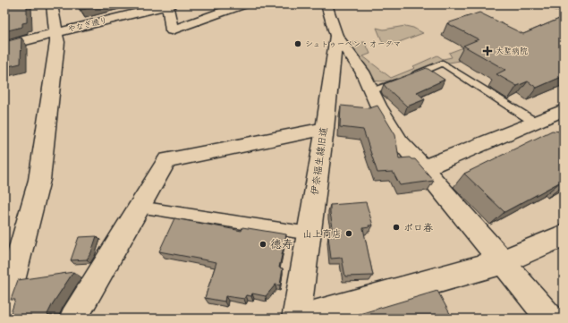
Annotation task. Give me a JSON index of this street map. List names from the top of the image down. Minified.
{"streets":{"street":["やなぎ通り","伊奈福生線旧道"]},"places":{"other":["シュトゥーベン・オータマ","ポロ春","山上商店","徳寿"],"health":["大聖病院"]}}
